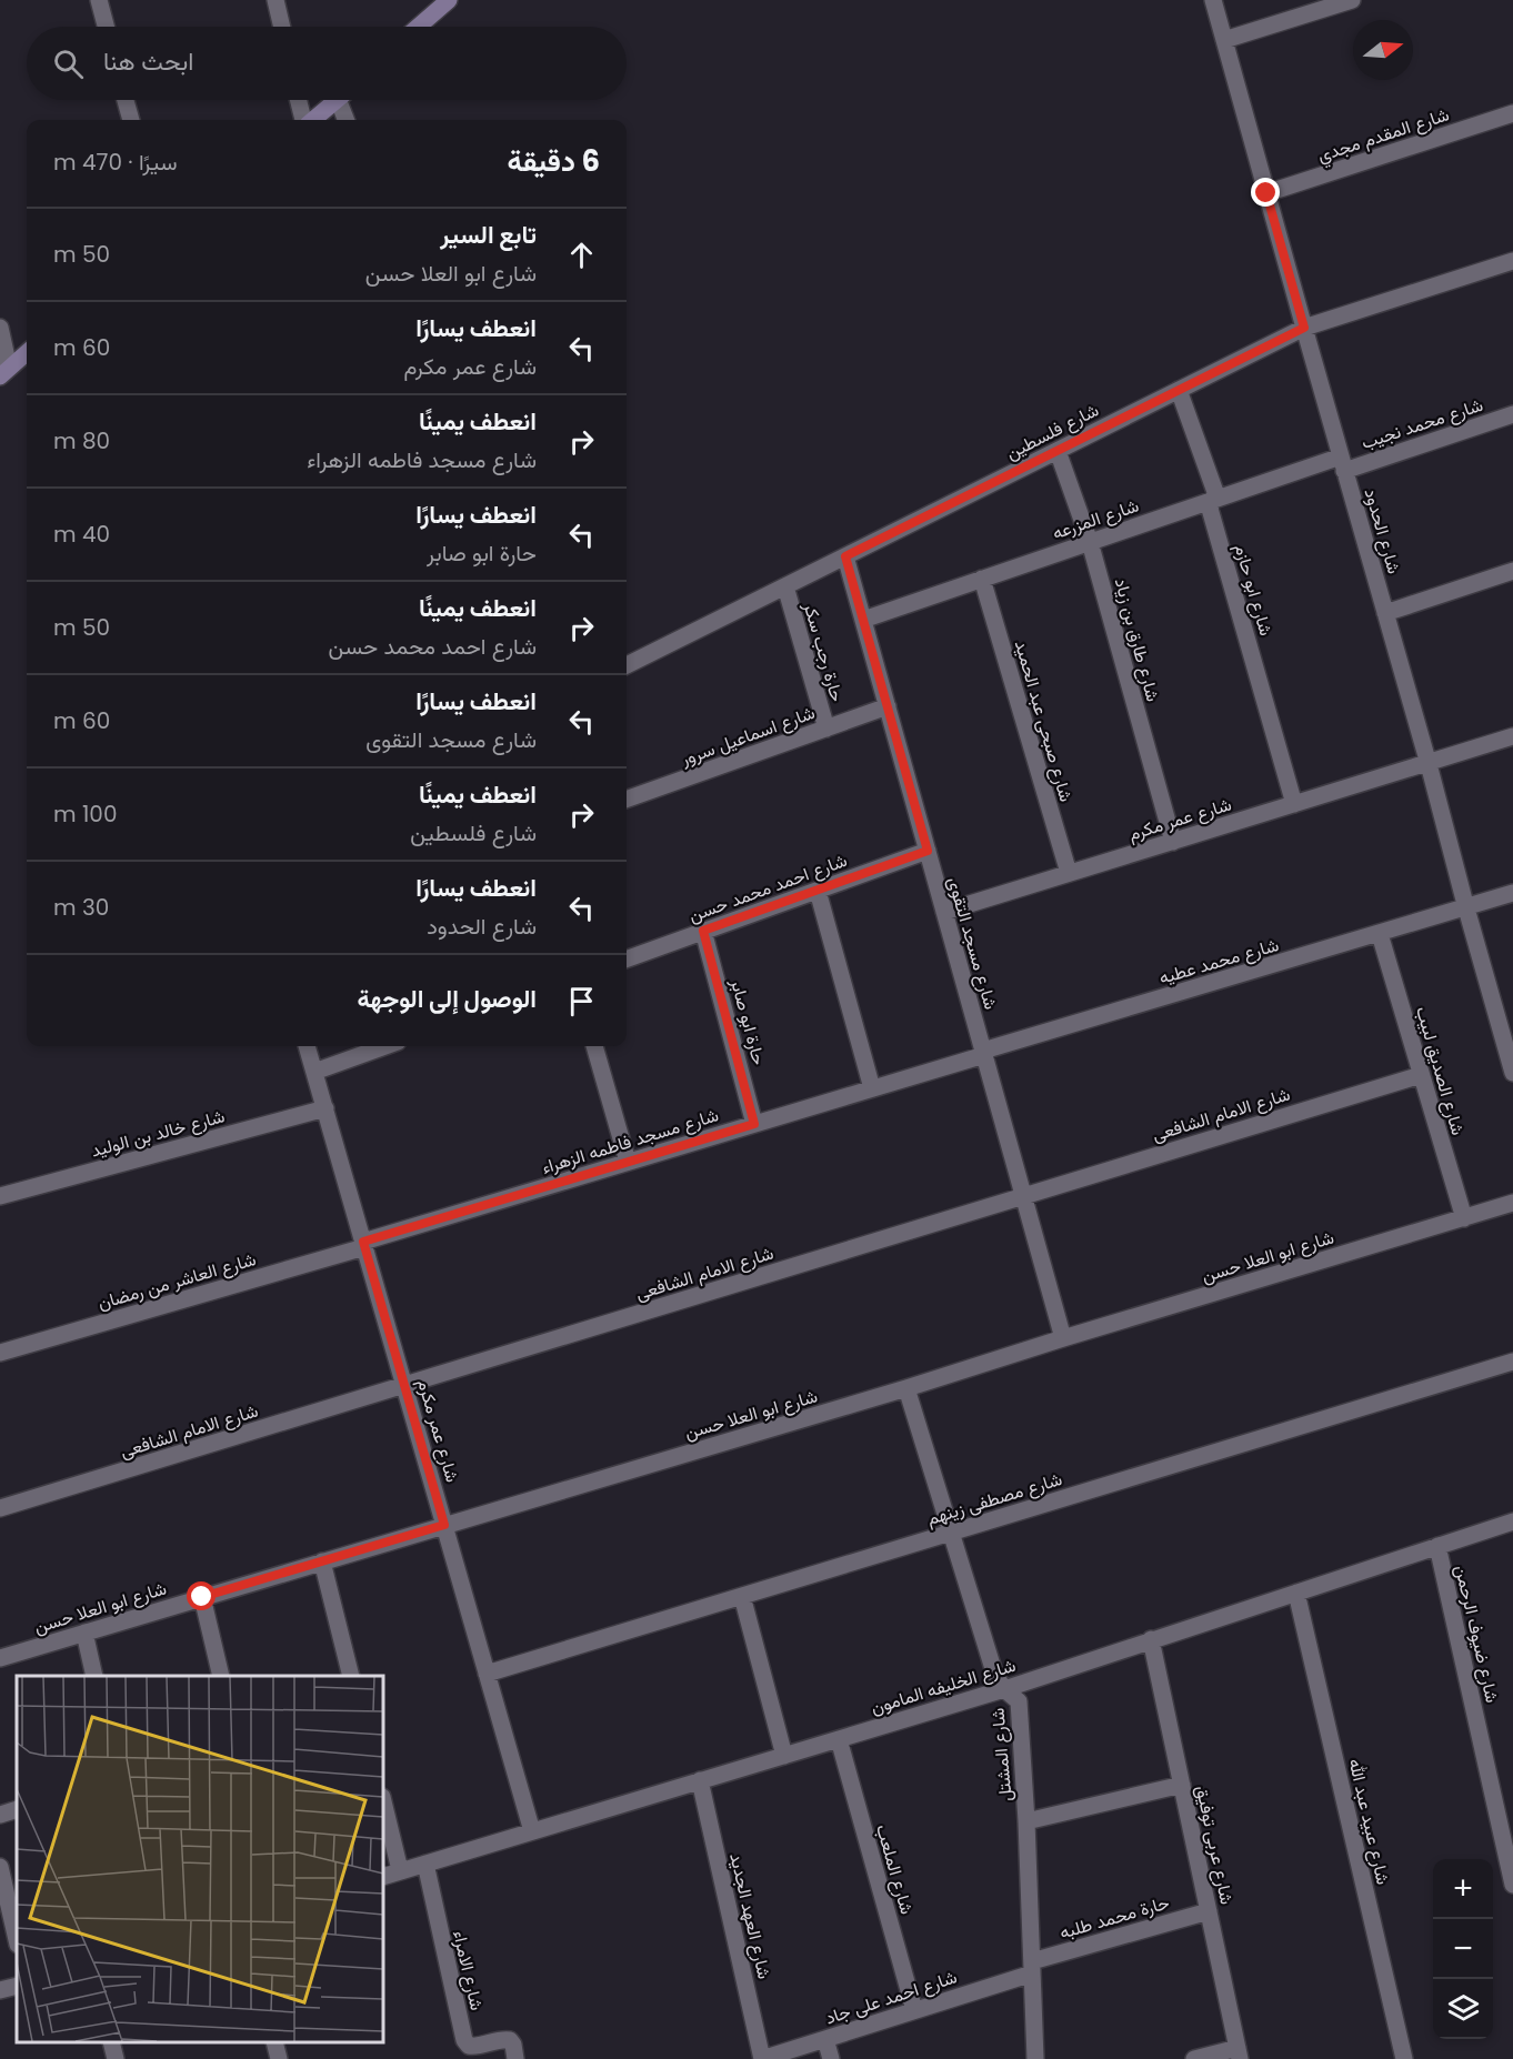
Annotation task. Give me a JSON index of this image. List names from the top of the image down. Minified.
{"streets":{"street":["شارع المقدم مجدي","شارع محمد نجيب","شارع فلسطين","شارع المزرعه","شارع الحدود","شارع ابو حازم","شارع طارق بن زياد","حارة رجب سكر","شارع صبحى عبد الحميد","شارع اسماعيل سرور","شارع عمر مكرم","شارع احمد محمد حسن","شارع مسجد التقوى","شارع محمد عطيه","حارة ابو صابر","شارع الصديق لبيب","شارع الامام الشافعى","شارع خالد بن الوليد","شارع مسجد فاطمه الزهراء","شارع ابو العلا حسن","شارع العاشر من رمضان","شارع مصطفى زينهم","شارع ضيوف الرحمن","شارع الخليفه المامون","شارع المشتل","شارع عبيد عبد الله","شارع عربى توفيق","شارع الملعب","شارع العهد الجديد","حارة محمد طلبه","شارع الامراء","شارع احمد على جاد"]},"crossings":[["شارع المقدم مجدي","شارع الحدود"],["شارع محمد نجيب","شارع المزرعه"],["شارع محمد نجيب","شارع الحدود"],["شارع فلسطين","شارع الحدود"],["شارع فلسطين","شارع ابو حازم"],["شارع فلسطين","شارع طارق بن زياد"],["شارع فلسطين","حارة رجب سكر"],["شارع فلسطين","شارع مسجد التقوى"],["شارع المزرعه","شارع الحدود"],["شارع المزرعه","شارع ابو حازم"],["شارع المزرعه","شارع طارق بن زياد"],["شارع المزرعه","شارع صبحى عبد الحميد"],["شارع المزرعه","شارع مسجد التقوى"],["شارع الحدود","شارع عمر مكرم"],["شارع الحدود","شارع محمد عطيه"],["شارع ابو حازم","شارع عمر مكرم"],["شارع طارق بن زياد","شارع عمر مكرم"],["حارة رجب سكر","شارع اسماعيل سرور"],["شارع صبحى عبد الحميد","شارع عمر مكرم"],["شارع اسماعيل سرور","شارع مسجد التقوى"],["شارع عمر مكرم","شارع مسجد التقوى"],["شارع عمر مكرم","شارع الامام الشافعى"],["شارع عمر مكرم","شارع خالد بن الوليد"],["شارع عمر مكرم","شارع مسجد فاطمه الزهراء"],["شارع عمر مكرم","شارع ابو العلا حسن"],["شارع عمر مكرم","شارع العاشر من رمضان"],["شارع عمر مكرم","شارع مصطفى زينهم"],["شارع عمر مكرم","شارع الخليفه المامون"],["شارع احمد محمد حسن","شارع مسجد التقوى"],["شارع احمد محمد حسن","حارة ابو صابر"],["شارع مسجد التقوى","شارع محمد عطيه"],["شارع مسجد التقوى","شارع الامام الشافعى"],["شارع مسجد التقوى","شارع مسجد فاطمه الزهراء"],["شارع مسجد التقوى","شارع ابو العلا حسن"],["شارع محمد عطيه","شارع الصديق لبيب"],["شارع محمد عطيه","شارع مسجد فاطمه الزهراء"],["حارة ابو صابر","شارع مسجد فاطمه الزهراء"],["شارع الصديق لبيب","شارع الامام الشافعى"],["شارع الصديق لبيب","شارع ابو العلا حسن"],["شارع مسجد فاطمه الزهراء","شارع العاشر من رمضان"],["شارع ابو العلا حسن","شارع المشتل"],["شارع مصطفى زينهم","شارع المشتل"],["شارع ضيوف الرحمن","شارع الخليفه المامون"],["شارع الخليفه المامون","شارع المشتل"],["شارع الخليفه المامون","شارع عبيد عبد الله"],["شارع الخليفه المامون","شارع عربى توفيق"],["شارع الخليفه المامون","شارع الملعب"],["شارع الخليفه المامون","شارع العهد الجديد"],["شارع الخليفه المامون","شارع الامراء"],["شارع المشتل","حارة محمد طلبه"],["شارع المشتل","شارع احمد على جاد"],["شارع عربى توفيق","حارة محمد طلبه"],["شارع الملعب","شارع احمد على جاد"],["شارع العهد الجديد","شارع احمد على جاد"],["حارة محمد طلبه","شارع احمد على جاد"]],"north":"right","page":{"search":"ابحث هنا","heading":["6 دقيقة","سيرًا · 470 m"],"list":[["تابع السير","شارع ابو العلا حسن","50 m"],["انعطف يسارًا","شارع عمر مكرم","60 m"],["انعطف يمينًا","شارع مسجد فاطمه الزهراء","80 m"],["انعطف يسارًا","حارة ابو صابر","40 m"],["انعطف يمينًا","شارع احمد محمد حسن","50 m"],["انعطف يسارًا","شارع مسجد التقوى","60 m"],["انعطف يمينًا","شارع فلسطين","100 m"],["انعطف يسارًا","شارع الحدود","30 m"],"الوصول إلى الوجهة"],"map_buttons":["+","−"]}}
